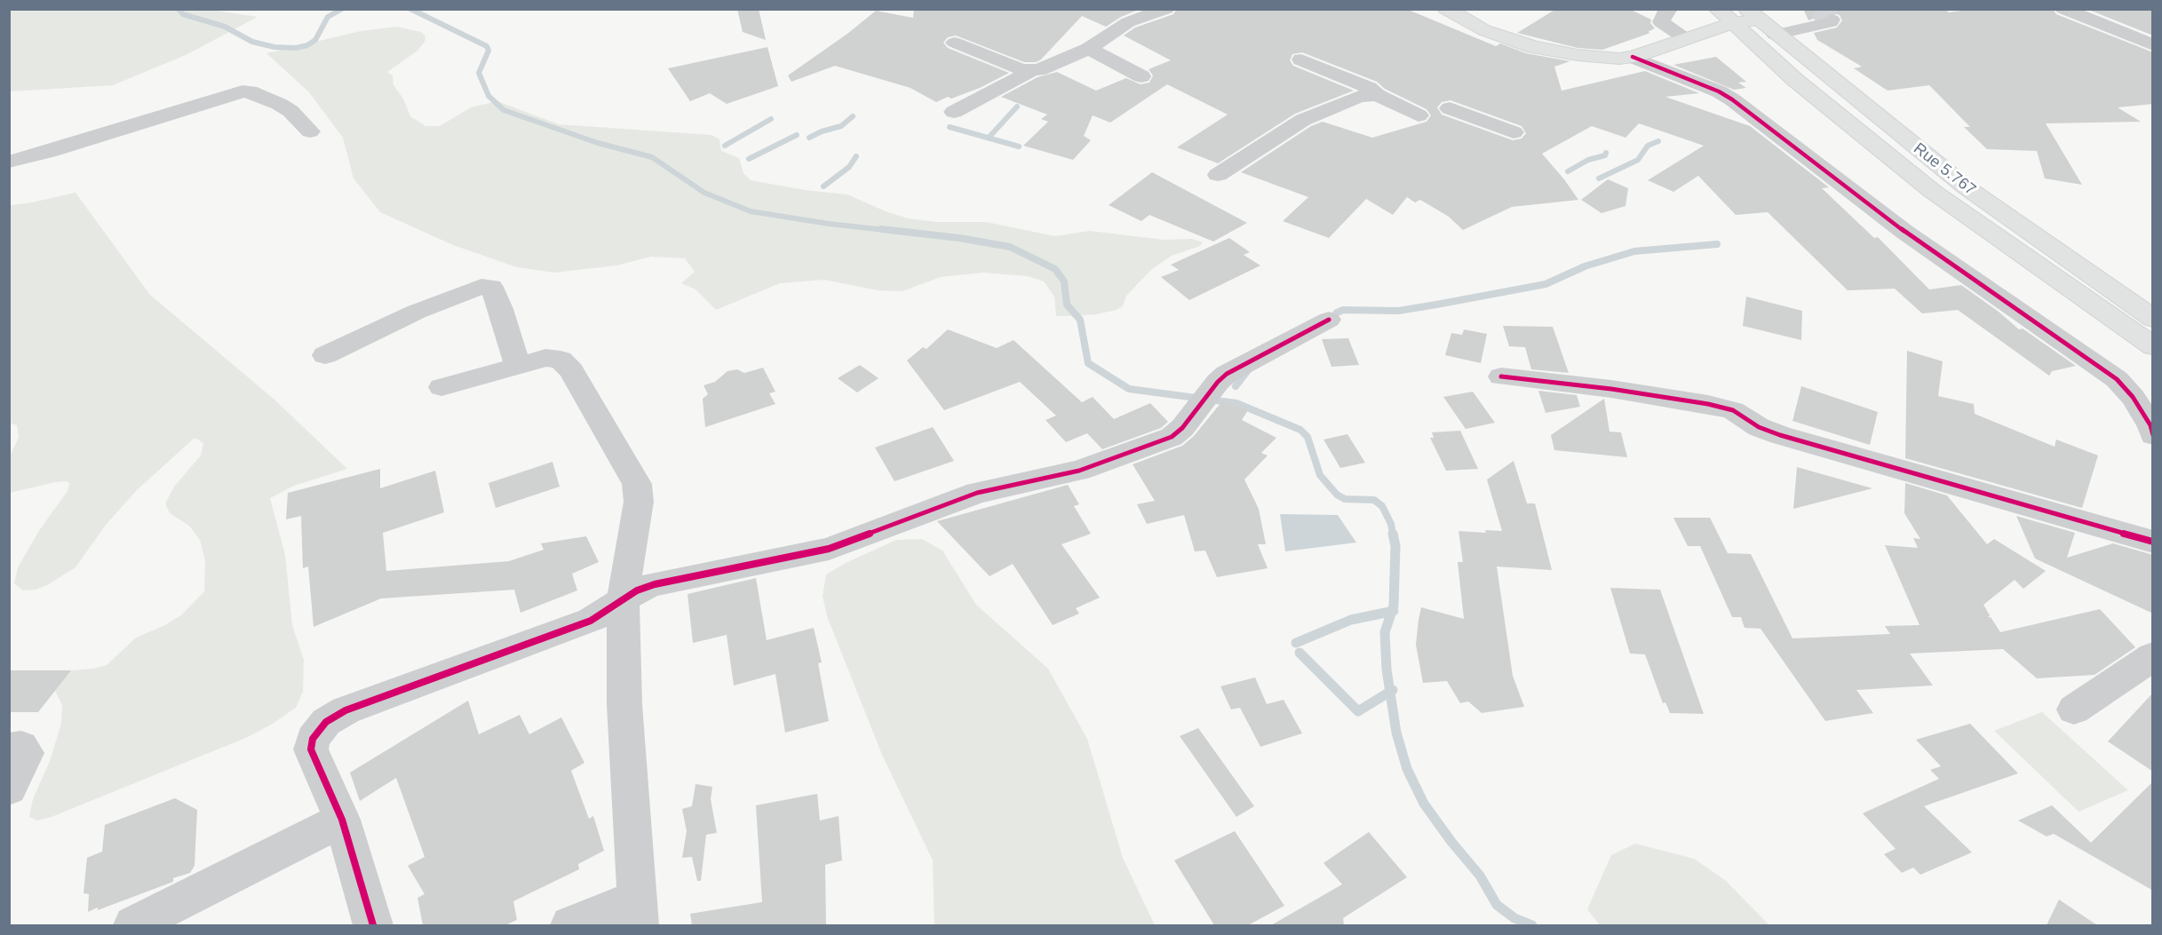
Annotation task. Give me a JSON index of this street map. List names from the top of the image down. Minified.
{"streets":{"main road":["Rue 5.767"]}}
